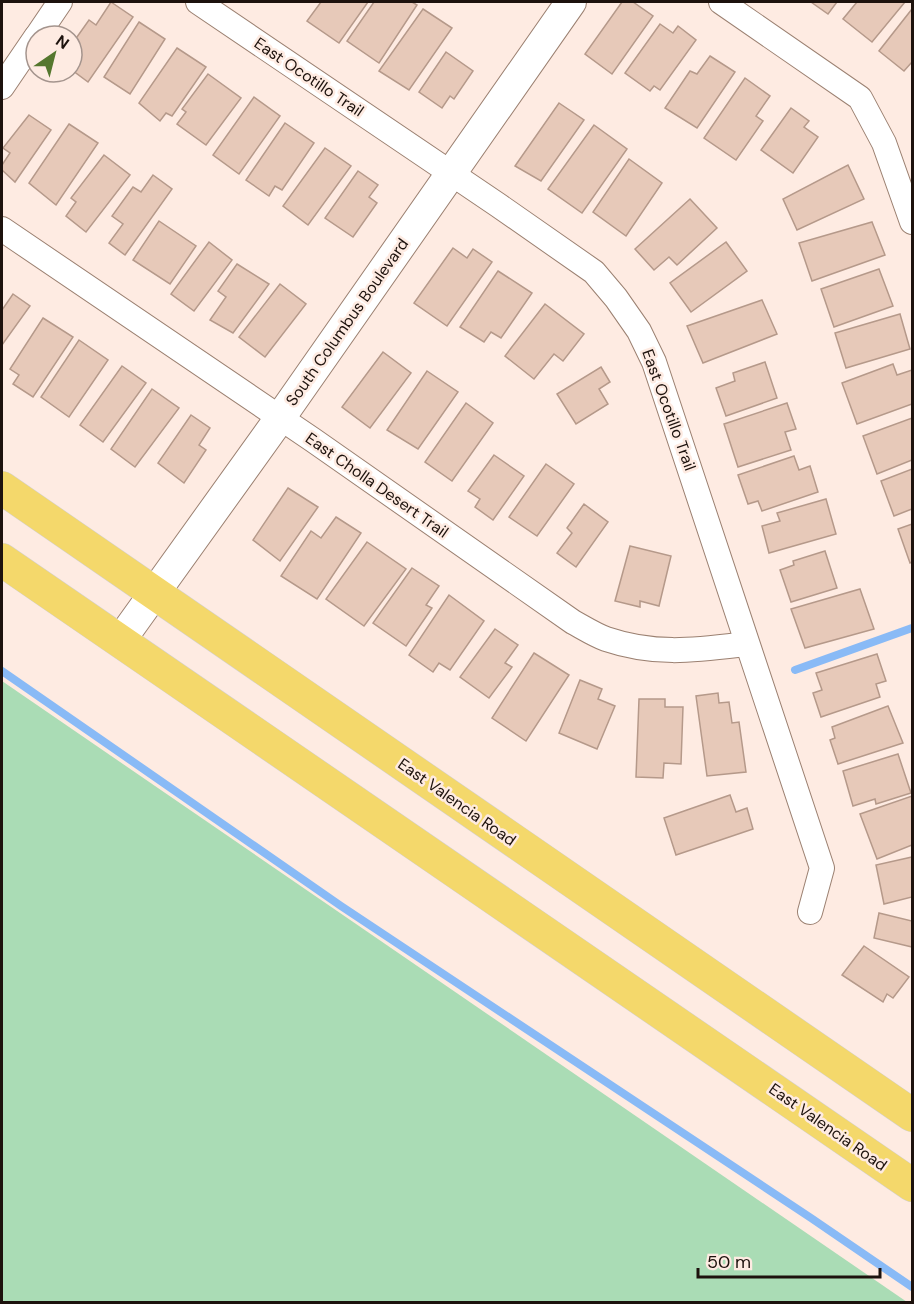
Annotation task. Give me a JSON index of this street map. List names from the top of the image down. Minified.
{"streets":{"main road":["East Valencia Road"],"street":["East Ocotillo Trail","South Columbus Boulevard","East Cholla Desert Trail"]},"crossings":[["East Ocotillo Trail","South Columbus Boulevard"],["East Ocotillo Trail","East Cholla Desert Trail"],["South Columbus Boulevard","East Cholla Desert Trail"],["South Columbus Boulevard","East Valencia Road"]],"scale_bar":"50 m","north":"top right"}
